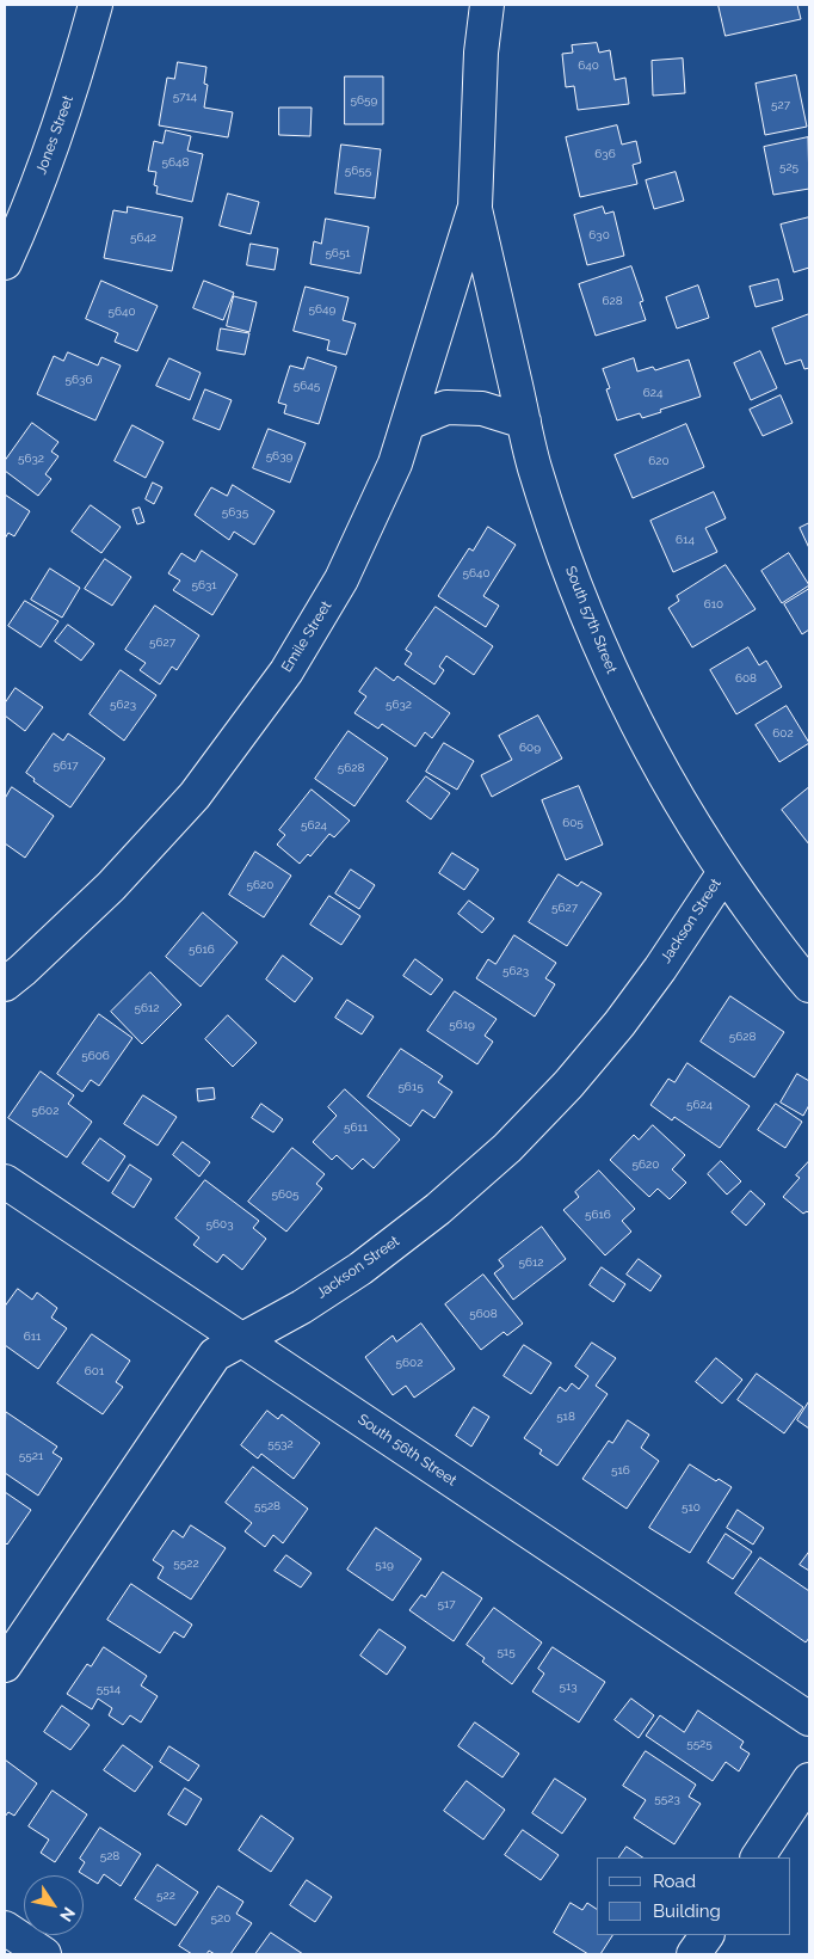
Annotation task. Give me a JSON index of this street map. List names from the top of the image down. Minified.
{"streets":{"street":["Jones Street","South 57th Street","Emile Street","Jackson Street","South 56th Street"]},"crossings":[["South 57th Street","Emile Street"],["South 57th Street","Jackson Street"],["Jackson Street","South 56th Street"]],"house_numbers":["640","5714","5659","527","636","5648","525","5655","630","5642","5651","628","5649","5640","5636","5645","624","5639","5632","620","5635","614","5640","5631","610","5627","608","5623","5632","602","609","5617","5628","605","5624","5620","5627","5616","5623","5612","5619","5628","5606","5615","5624","5602","5611","5620","5605","5616","5603","5612","5608","611","5602","601","518","5532","5521","516","5528","510","5522","519","517","515","513","5514","5525","5523","528","522","520"],"legend":["Road","Building"],"north":"bottom right"}
